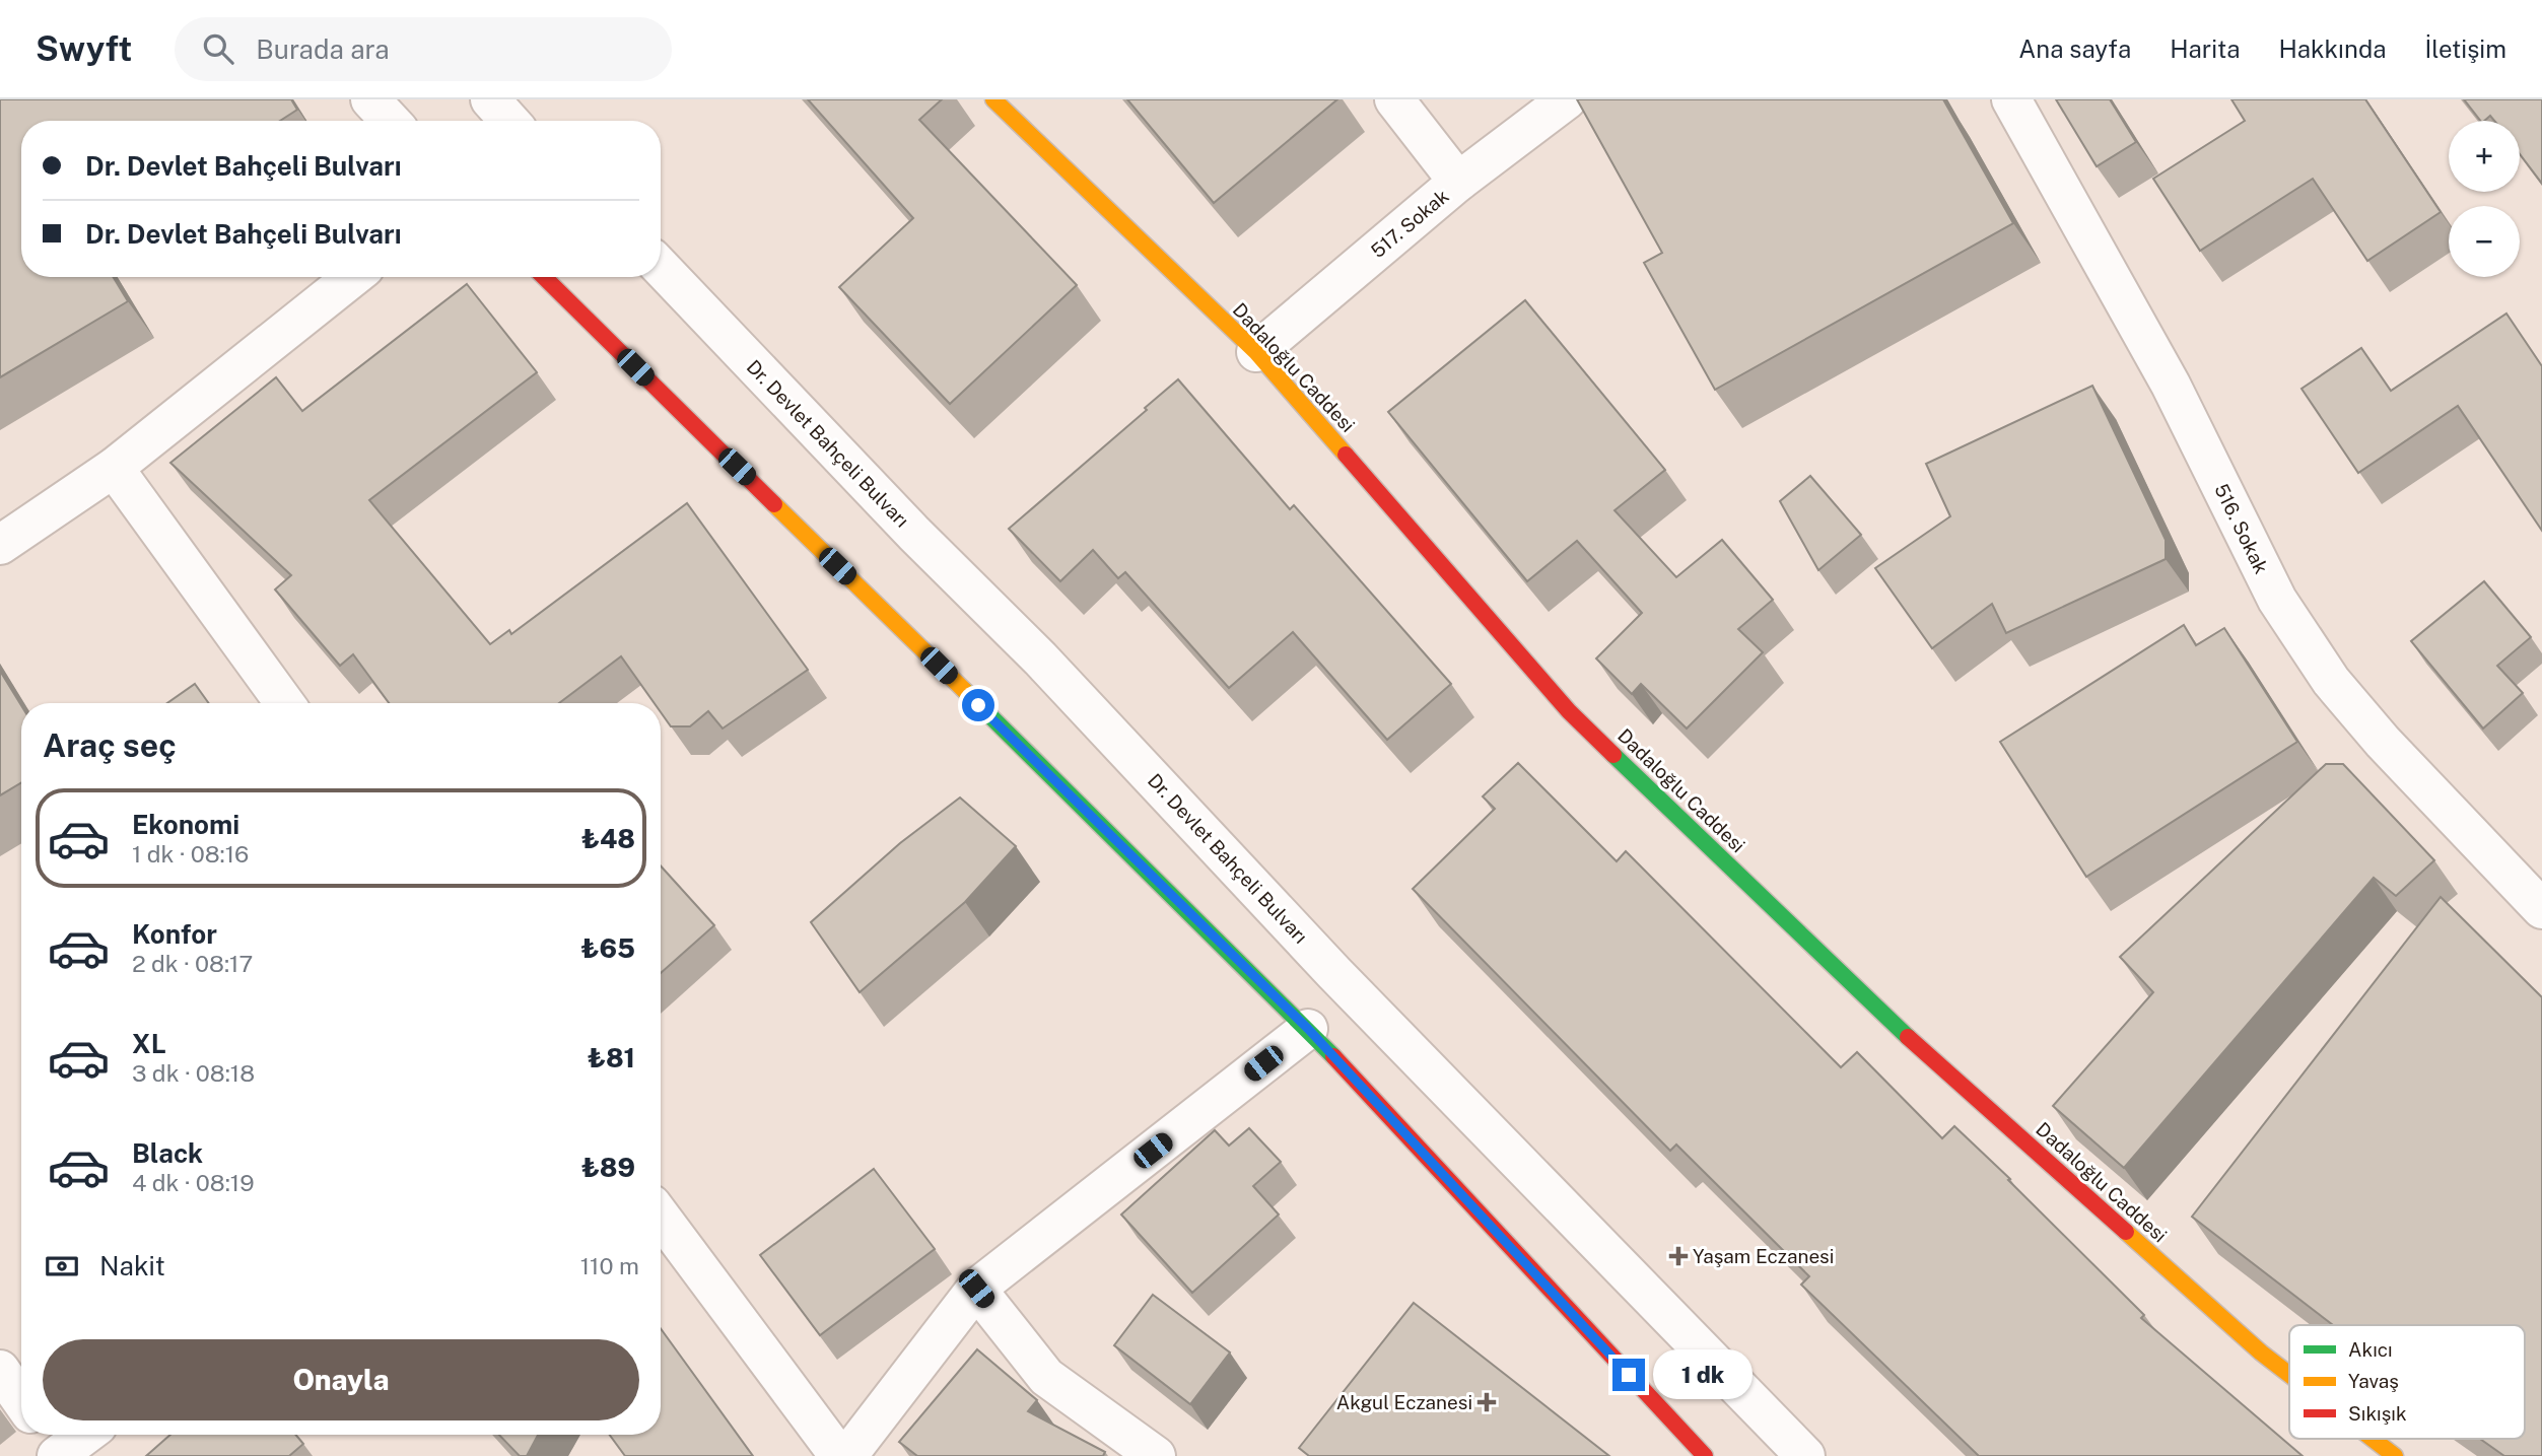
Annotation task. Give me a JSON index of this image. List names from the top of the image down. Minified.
{"streets":{"street":["517. Sokak","Dadaloğlu Caddesi","Dr. Devlet Bahçeli Bulvarı","516. Sokak"]},"crossings":[["517. Sokak","Dadaloğlu Caddesi"]],"places":{"health":["Yaşam Eczanesi","Akgul Eczanesi"]},"legend":["Akıcı","Yavaş","Sıkışık"],"page":{"header":"Swyft","search":"Burada ara","nav":["Ana sayfa","Harita","Hakkında","İletişim"],"map_buttons":["+","−"],"banner":["Dr. Devlet Bahçeli Bulvarı","Dr. Devlet Bahçeli Bulvarı"],"heading":"Araç seç","list":[{"name":"Ekonomi","note":"1 dk · 08:16","value":"₺48"},{"name":"Konfor","note":"2 dk · 08:17","value":"₺65"},{"name":"XL","note":"3 dk · 08:18","value":"₺81"},{"name":"Black","note":"4 dk · 08:19","value":"₺89"}],"pay":["Nakit","110 m"],"buttons":"Onayla","bubble":"1 dk"}}
